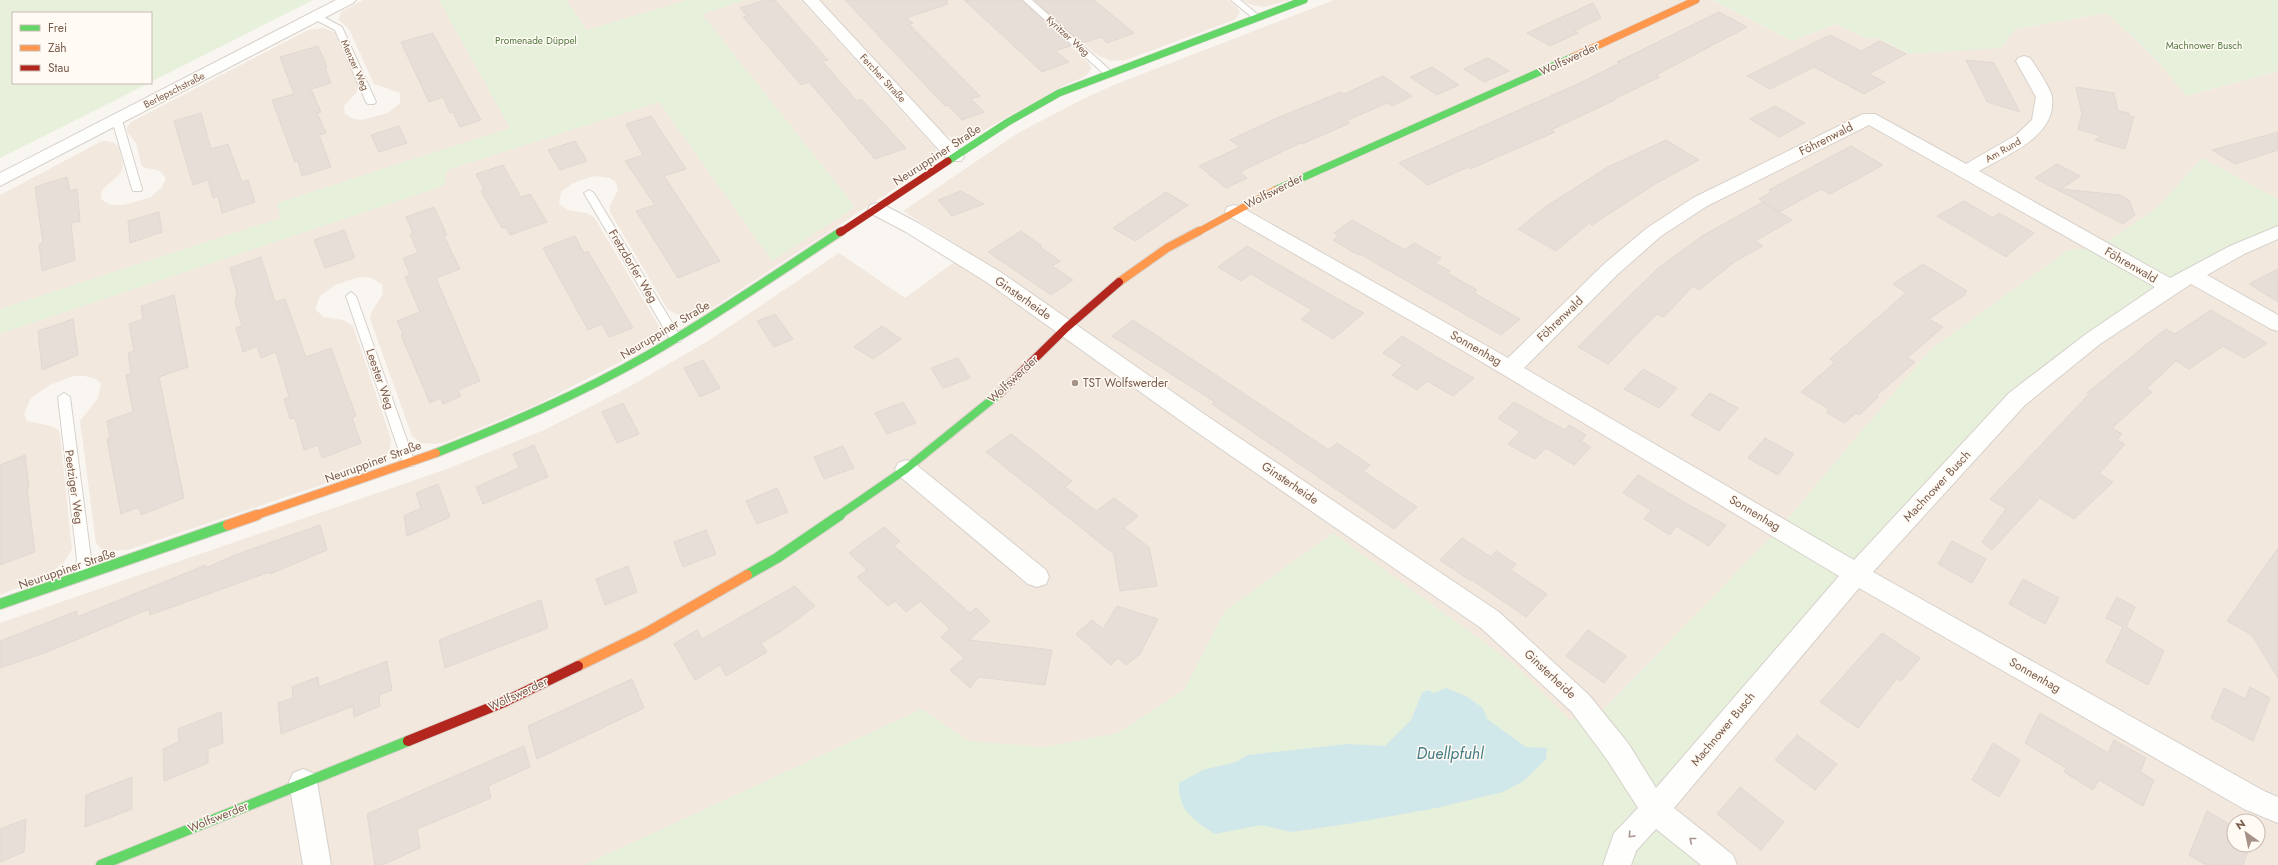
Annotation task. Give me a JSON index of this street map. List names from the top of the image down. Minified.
{"streets":{"street":["Wolfswerder","Fercher Straße","Berlepschstraße","Föhrenwald","Am Rund","Neuruppiner Straße","Ginsterheide","Sonnenhag","Machnower Busch"],"lane":["Kyritzer Weg","Menzer Weg","Fretzdorfer Weg","Leester Weg","Peetziger Weg"]},"crossings":[["Kyritzer Weg","Neuruppiner Straße"],["Wolfswerder","Ginsterheide"],["Wolfswerder","Sonnenhag"],["Menzer Weg","Berlepschstraße"],["Fercher Straße","Neuruppiner Straße"],["Föhrenwald","Am Rund"],["Föhrenwald","Sonnenhag"],["Föhrenwald","Machnower Busch"],["Neuruppiner Straße","Fretzdorfer Weg"],["Neuruppiner Straße","Ginsterheide"],["Neuruppiner Straße","Leester Weg"],["Neuruppiner Straße","Peetziger Weg"],["Ginsterheide","Machnower Busch"],["Sonnenhag","Machnower Busch"]],"water":["Duellpfuhl"],"parks":["Promenade Düppel","Machnower Busch"],"places":["TST Wolfswerder"],"legend":["Frei","Zäh","Stau"],"north":"top left"}
